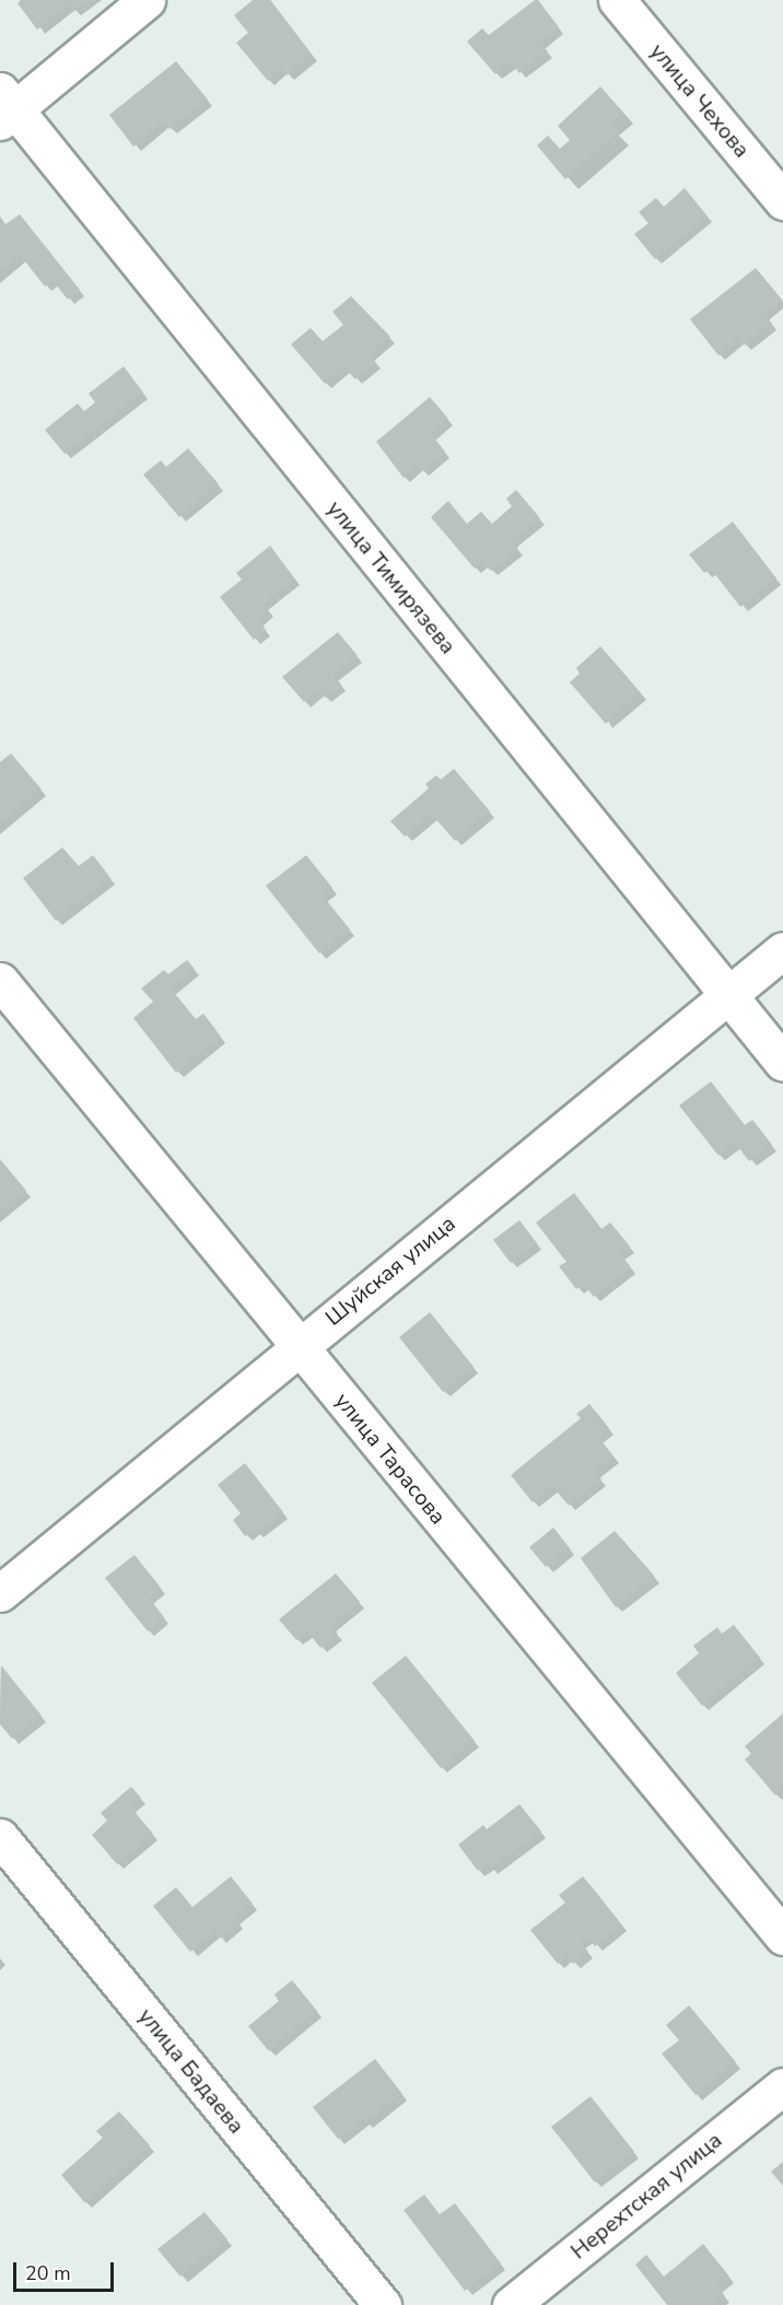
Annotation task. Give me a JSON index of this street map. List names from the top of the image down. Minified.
{"streets":{"street":["улица Чехова","улица Тимирязева","Шуйская улица","улица Тарасова","улица Бадаева","Нерехтская улица"]},"crossings":[["улица Тимирязева","Шуйская улица"],["Шуйская улица","улица Тарасова"]],"scale_bar":"20 m"}
